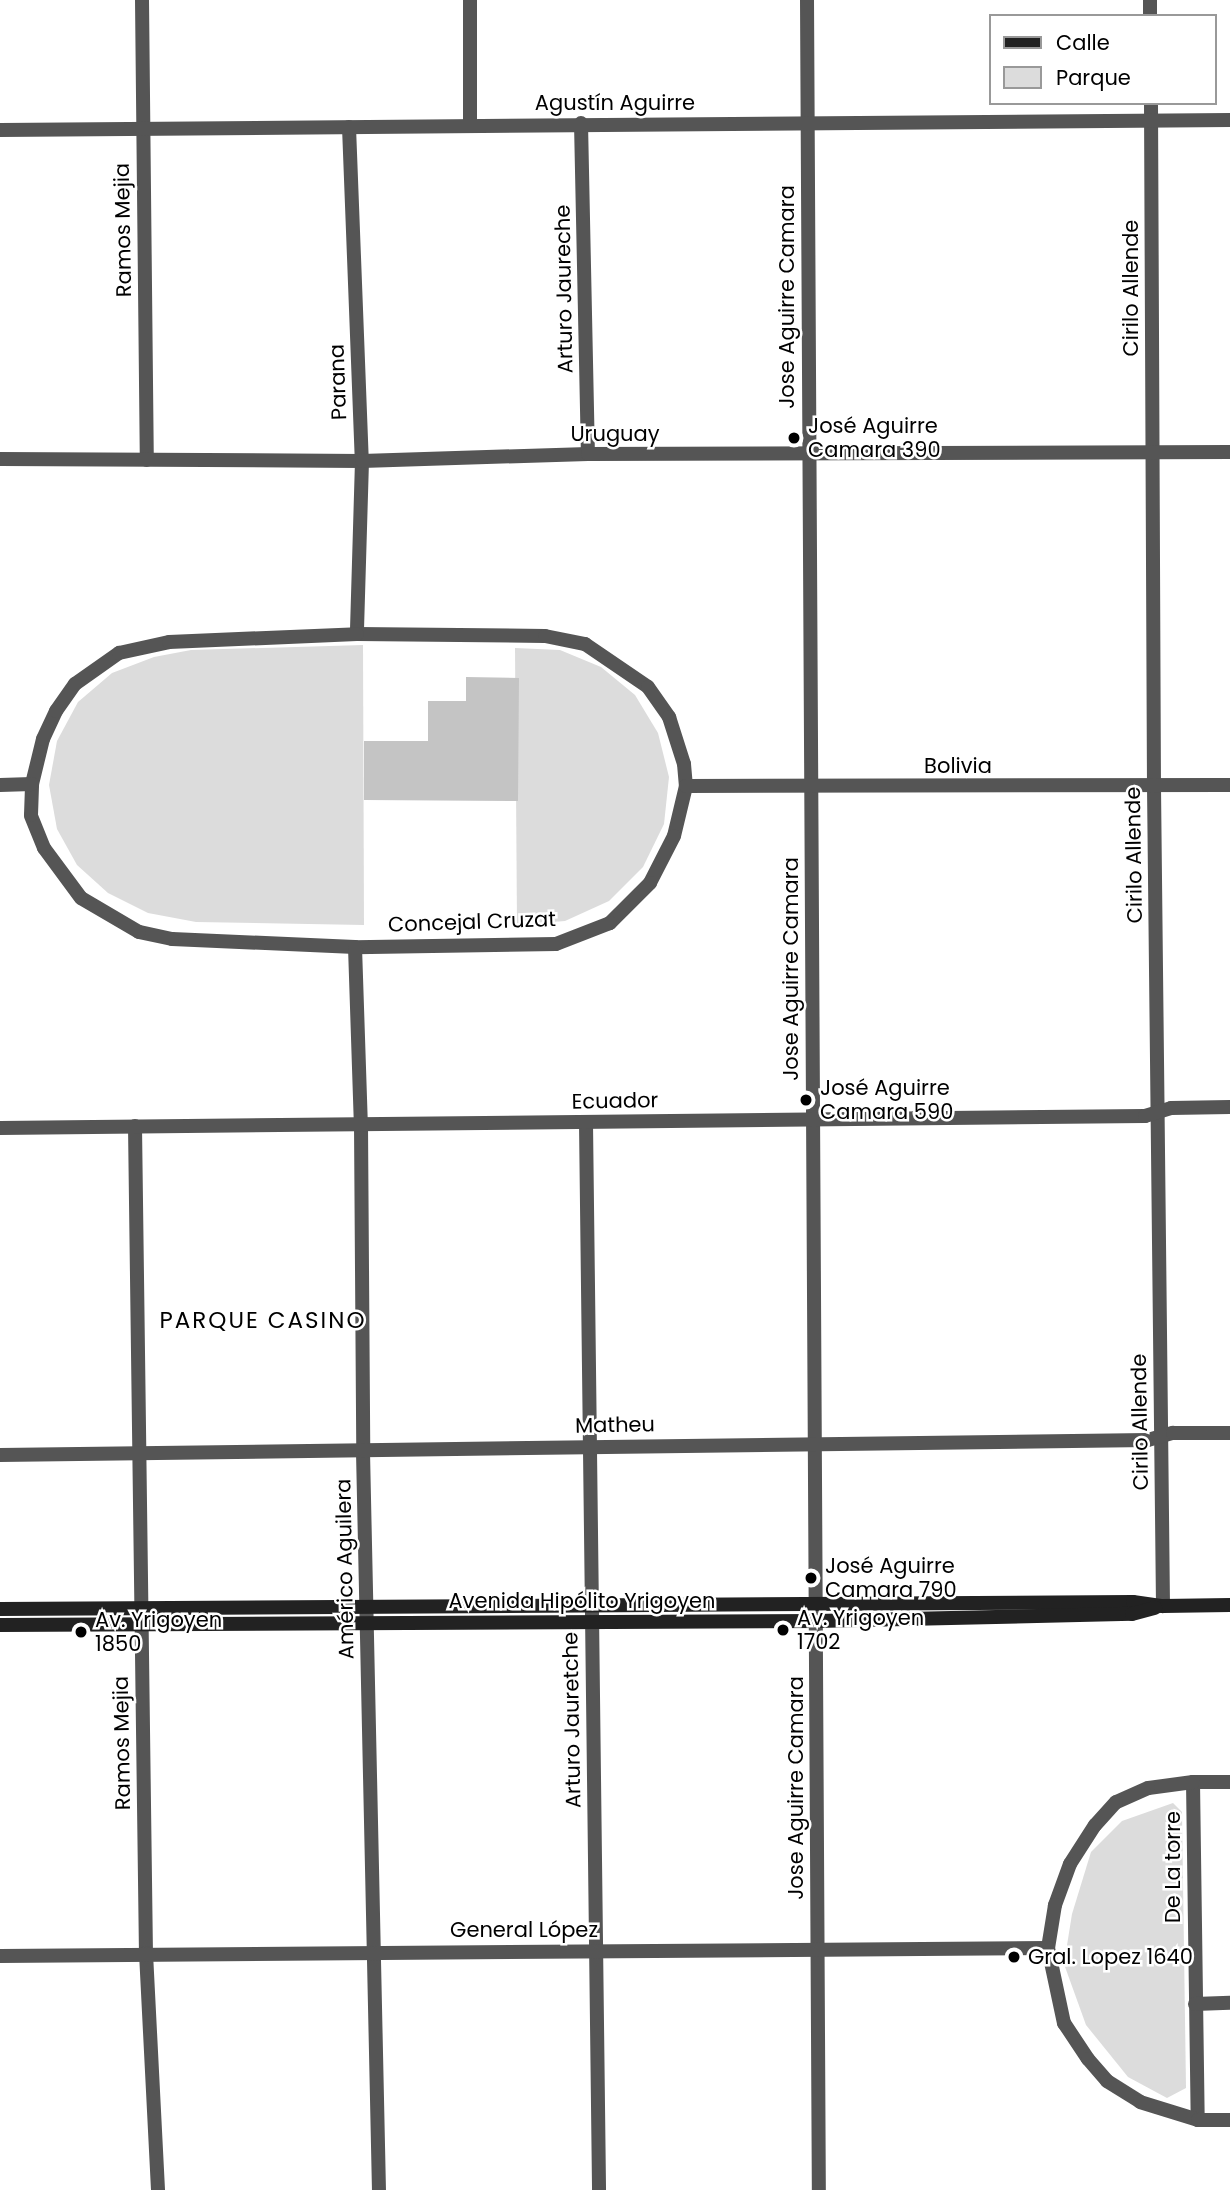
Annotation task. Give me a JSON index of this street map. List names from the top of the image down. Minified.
{"streets":{"main road":["Avenida Hipólito Yrigoyen"],"street":["Agustín Aguirre","Ramos Mejia","Cirilo Allende","Arturo Jaureche","Jose Aguirre Camara","Parana","Uruguay","Bolivia","Concejal Cruzat","Ecuador","Matheu","Américo Aguilera","Arturo Jauretche","De La torre","General López"]},"crossings":[["Agustín Aguirre","Ramos Mejia"],["Agustín Aguirre","Cirilo Allende"],["Agustín Aguirre","Arturo Jaureche"],["Agustín Aguirre","Jose Aguirre Camara"],["Agustín Aguirre","Parana"],["Ramos Mejia","Uruguay"],["Ramos Mejia","Ecuador"],["Ramos Mejia","Matheu"],["Ramos Mejia","Avenida Hipólito Yrigoyen"],["Ramos Mejia","General López"],["Cirilo Allende","Uruguay"],["Cirilo Allende","Bolivia"],["Cirilo Allende","Ecuador"],["Cirilo Allende","Matheu"],["Cirilo Allende","Avenida Hipólito Yrigoyen"],["Arturo Jaureche","Uruguay"],["Jose Aguirre Camara","Uruguay"],["Jose Aguirre Camara","Bolivia"],["Jose Aguirre Camara","Ecuador"],["Jose Aguirre Camara","Matheu"],["Jose Aguirre Camara","Avenida Hipólito Yrigoyen"],["Jose Aguirre Camara","General López"],["Parana","Uruguay"],["Parana","Concejal Cruzat"],["Bolivia","Concejal Cruzat"],["Concejal Cruzat","Américo Aguilera"],["Ecuador","Américo Aguilera"],["Ecuador","Arturo Jauretche"],["Matheu","Américo Aguilera"],["Matheu","Arturo Jauretche"],["Américo Aguilera","Avenida Hipólito Yrigoyen"],["Américo Aguilera","General López"],["Avenida Hipólito Yrigoyen","Arturo Jauretche"],["Arturo Jauretche","General López"]],"districts":["PARQUE CASINO"],"places":["José Aguirre Camara 390","José Aguirre Camara 590","José Aguirre Camara 790","Av. Yrigoyen 1702","Av. Yrigoyen 1850","Gral. Lopez 1640"],"legend":["Calle","Parque"]}
